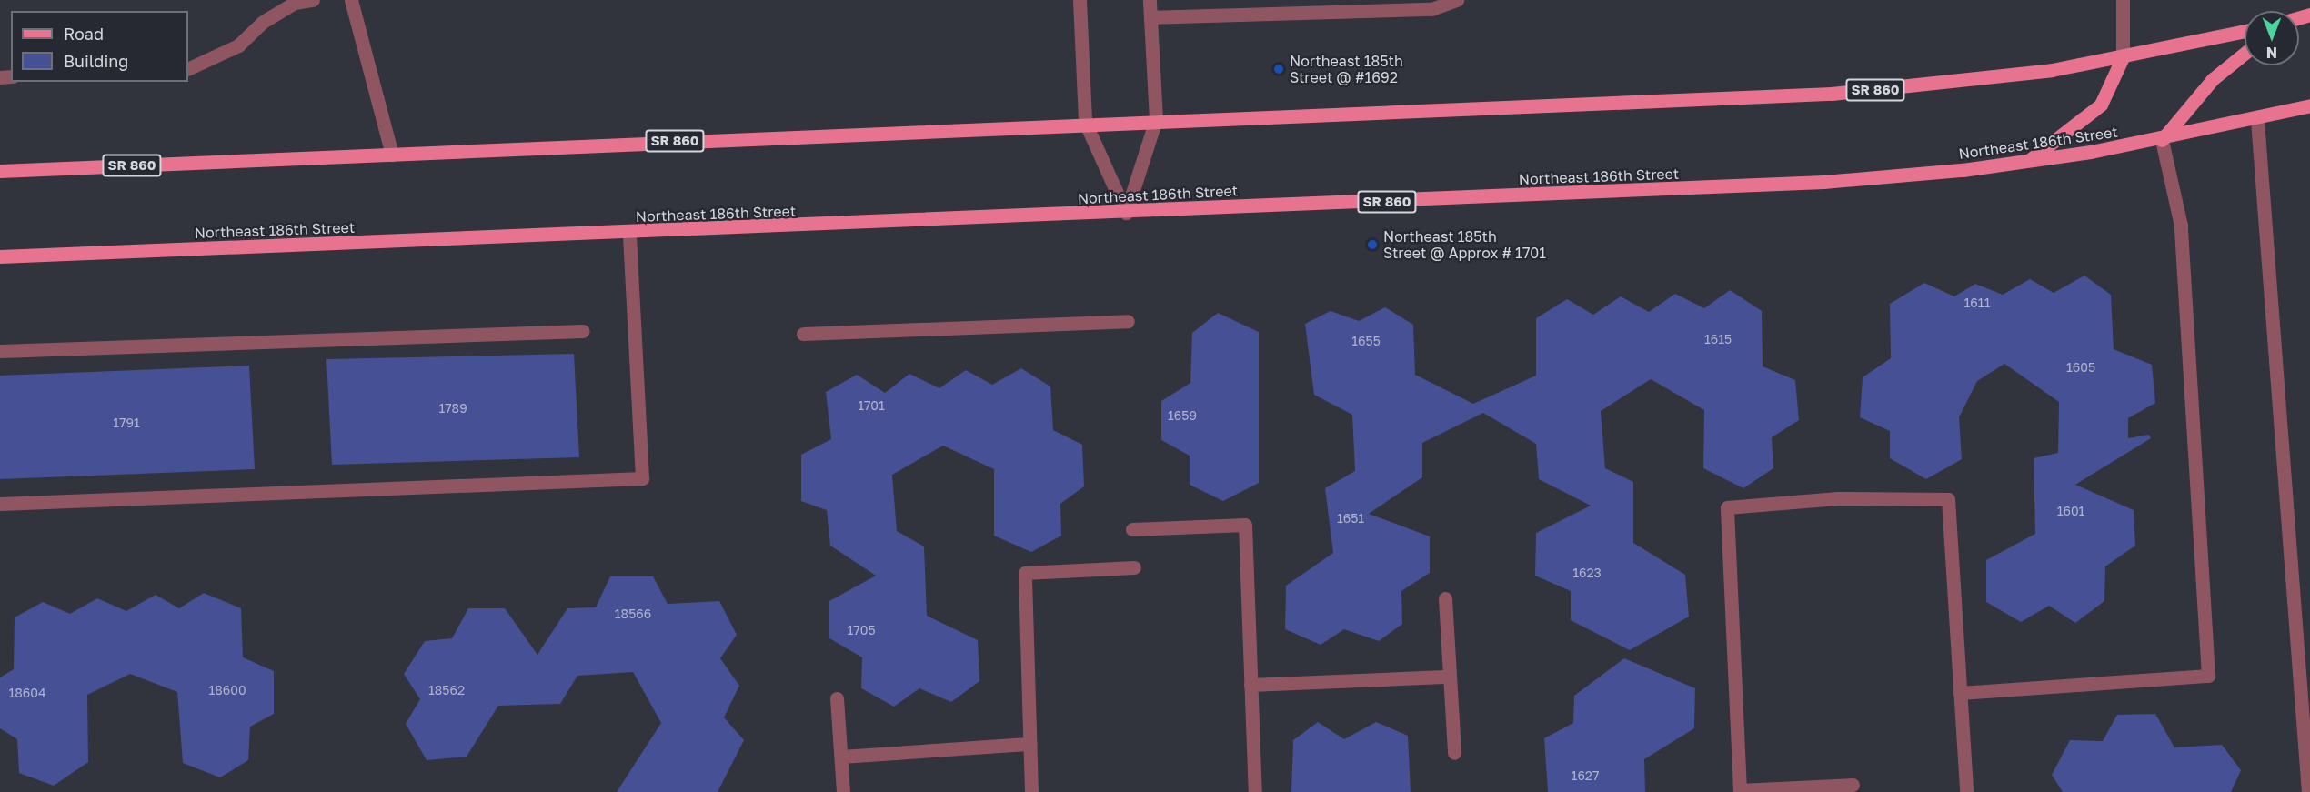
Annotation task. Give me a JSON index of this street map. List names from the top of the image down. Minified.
{"streets":{"main road":["SR 860","Northeast 186th Street"]},"places":["Northeast 185th Street @ #1692","Northeast 185th Street @ Approx # 1701"],"house_numbers":["1611","1615","1655","1605","1701","1789","1659","1791","1601","1651","1623","18566","1705","18600","18562","18604","1627"],"legend":["Road","Building"],"north":"bottom"}
